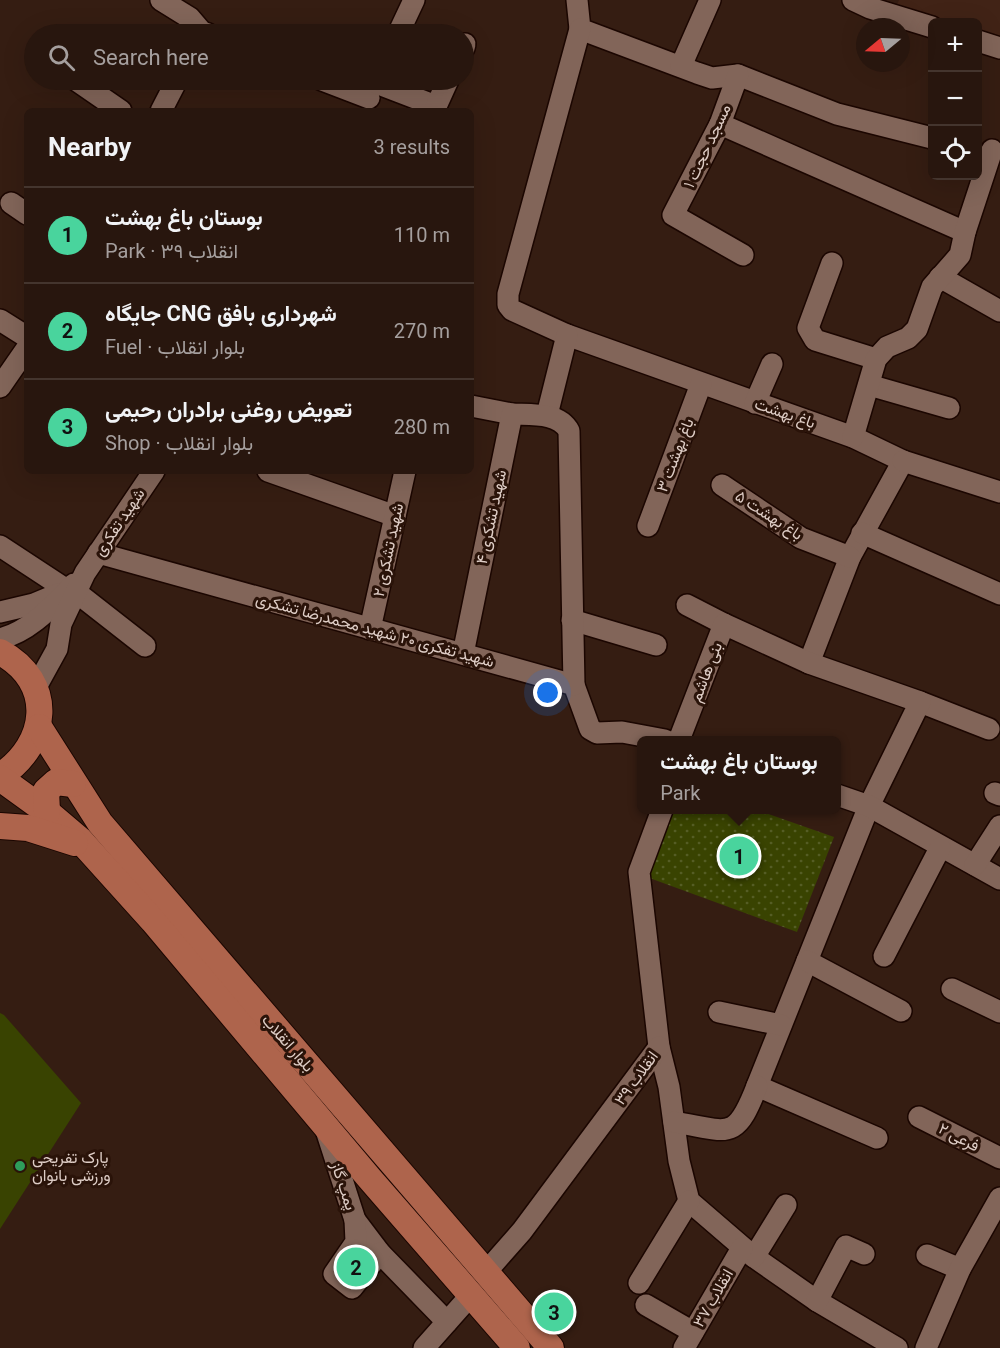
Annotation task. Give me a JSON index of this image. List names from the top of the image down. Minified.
{"streets":{"main road":["بلوار انقلاب"],"street":["مسجد حجت ۱","باغ بهشت","باغ بهشت ۳","باغ بهشت ۵","شهید تشکری ۴","شهید تفکری","شهید تشکری ۲","شهید تفکری ۲۰ شهید محمدرضا تشکری","بنی هاشم","انقلاب ۳۹","فرعی ۲","پمپ گاز","انقلاب ۳۷"]},"crossings":[["باغ بهشت","باغ بهشت ۳"],["شهید تشکری ۴","شهید تفکری ۲۰ شهید محمدرضا تشکری"],["شهید تفکری","شهید تفکری ۲۰ شهید محمدرضا تشکری"],["شهید تشکری ۲","شهید تفکری ۲۰ شهید محمدرضا تشکری"],["بلوار انقلاب","انقلاب ۳۹"],["بلوار انقلاب","پمپ گاز"]],"places":["پارک تفریحی ورزشی بانوان"],"north":"left","page":{"map_buttons":["+","−"],"search":"Search here","heading":["Nearby","3 results"],"list":[{"mark":"1","name":"بوستان باغ بهشت","note":"Park · انقلاب ۳۹","value":"110 m"},{"mark":"2","name":"جایگاه CNG شهرداری بافق","note":"Fuel · بلوار انقلاب","value":"270 m"},{"mark":"3","name":"تعویض روغنی برادران رحیمی","note":"Shop · بلوار انقلاب","value":"280 m"}],"popup":["بوستان باغ بهشت","Park"],"pins":["1","2","3"]}}
